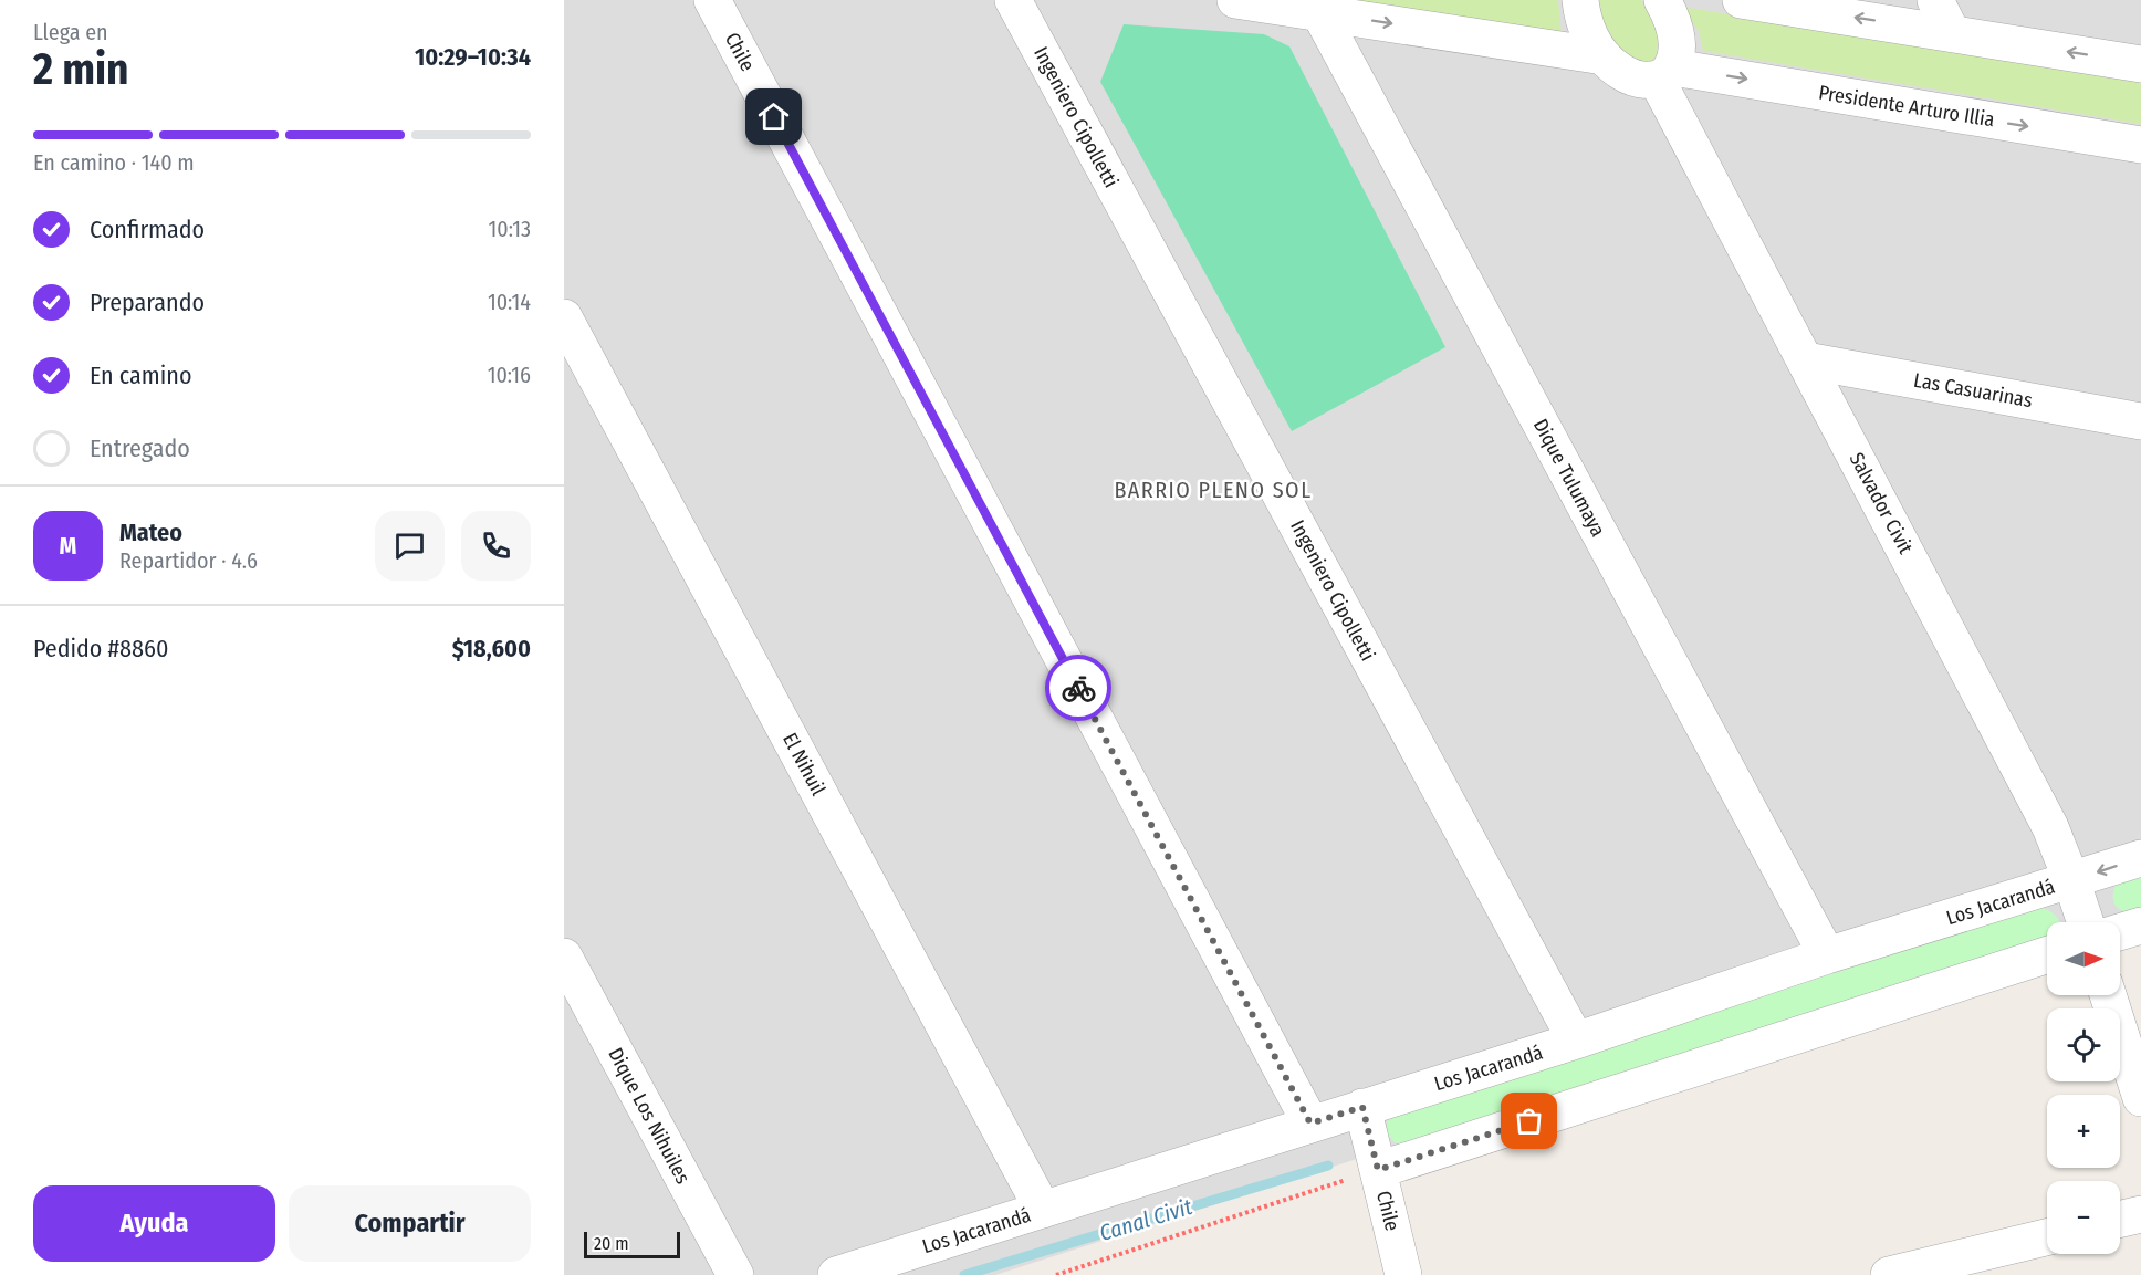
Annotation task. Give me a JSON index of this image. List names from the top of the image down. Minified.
{"streets":{"street":["Chile","Presidente Arturo Illia","Ingeniero Cipolletti","Las Casuarinas","Dique Tulumaya","Salvador Civit","El Nihuil","Los Jacarandá","Dique Los Nihuiles"]},"crossings":[["Chile","Los Jacarandá"],["Presidente Arturo Illia","Salvador Civit"],["Ingeniero Cipolletti","Los Jacarandá"],["Las Casuarinas","Salvador Civit"],["Dique Tulumaya","Los Jacarandá"],["Salvador Civit","Los Jacarandá"],["El Nihuil","Los Jacarandá"]],"districts":["BARRIO PLENO SOL"],"water":["Canal Civit"],"scale_bar":"20 m","north":"right","page":{"heading":["2 min","Llega en","10:29–10:34"],"panel":["Mateo","Repartidor · 4.6","Pedido #8860","$18,600"],"bar":"En camino · 140 m","list":[["Confirmado","10:13"],["Preparando","10:14"],["En camino","10:16"],"Entregado"],"round":"M","map_buttons":["+","−"],"buttons":["Ayuda","Compartir"],"scale":"20 m"}}
